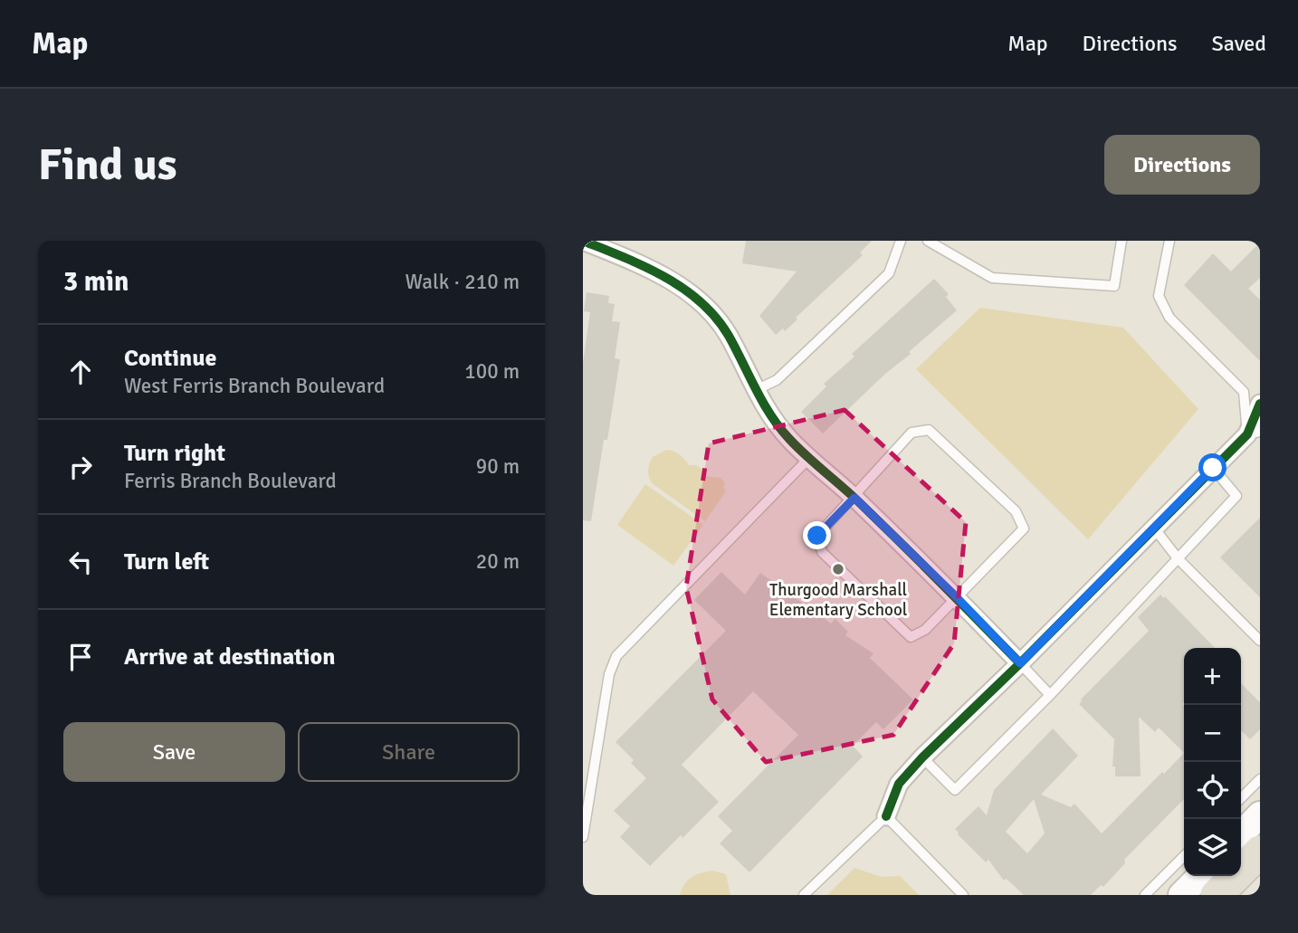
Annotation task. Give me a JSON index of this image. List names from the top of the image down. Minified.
{"places":["Thurgood Marshall Elementary School"],"page":{"header":"Map","nav":["Map","Directions","Saved"],"buttons":["Directions",["Save","Share"]],"title":"Find us","heading":["3 min","Walk · 210 m"],"list":[["Continue","West Ferris Branch Boulevard","100 m"],["Turn right","Ferris Branch Boulevard","90 m"],["Turn left","20 m"],"Arrive at destination"],"map_buttons":["+","−"]}}
